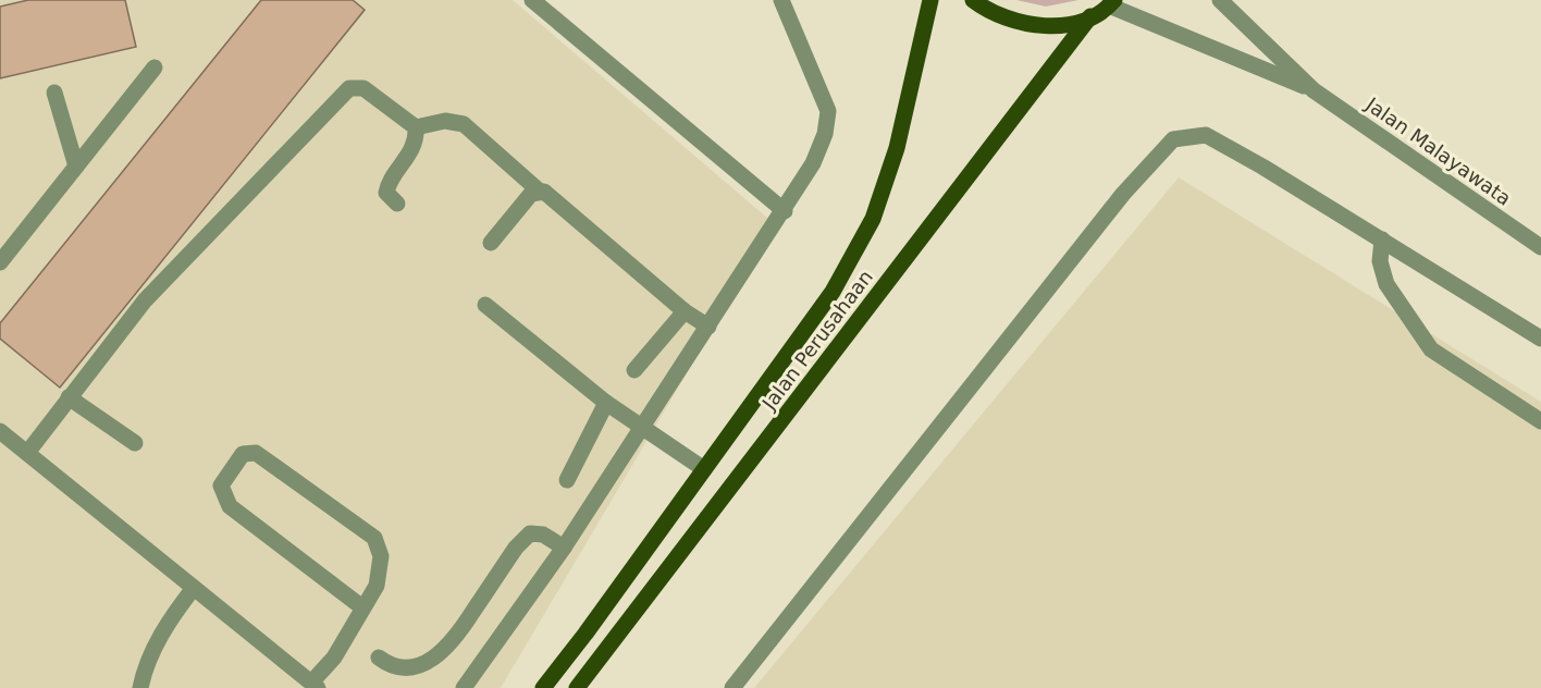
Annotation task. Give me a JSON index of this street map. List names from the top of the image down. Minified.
{"streets":{"main road":["Jalan Perusahaan"],"street":["Jalan Malayawata"]}}
